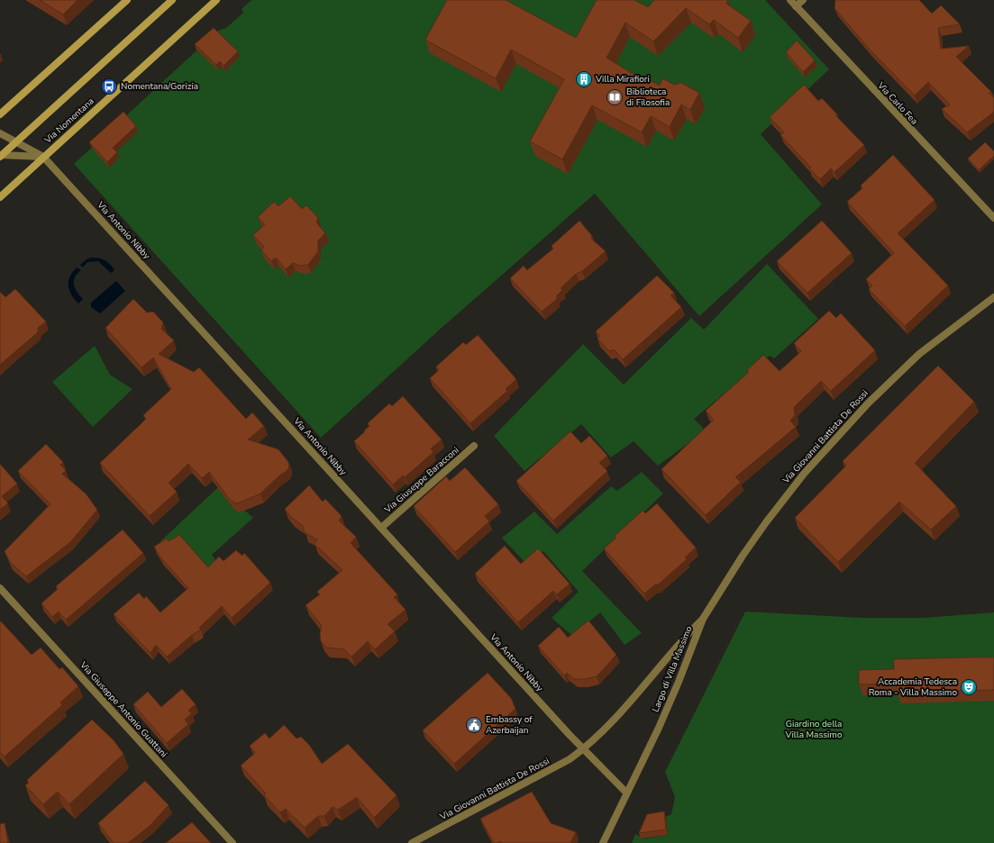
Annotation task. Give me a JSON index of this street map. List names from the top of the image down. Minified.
{"streets":{"street":["Via Carlo Fea","Via Nomentana","Via Antonio Nibby","Via Giovanni Battista De Rossi","Via Giuseppe Baracconi","Largo di Villa Massimo","Via Giuseppe Antonio Guattani"]},"crossings":[["Via Nomentana","Via Antonio Nibby"],["Via Antonio Nibby","Via Giovanni Battista De Rossi"],["Via Antonio Nibby","Via Giuseppe Baracconi"],["Via Antonio Nibby","Largo di Villa Massimo"],["Via Giovanni Battista De Rossi","Largo di Villa Massimo"]],"parks":["Giardino della Villa Massimo"],"places":{"building":["Villa Mirafiori"],"bus stop":["Nomentana/Gorizia"],"library":["Biblioteca di Filosofia"],"theatre":["Accademia Tedesca Roma - Villa Massimo"],"public building":["Embassy of Azerbaijan"]}}
